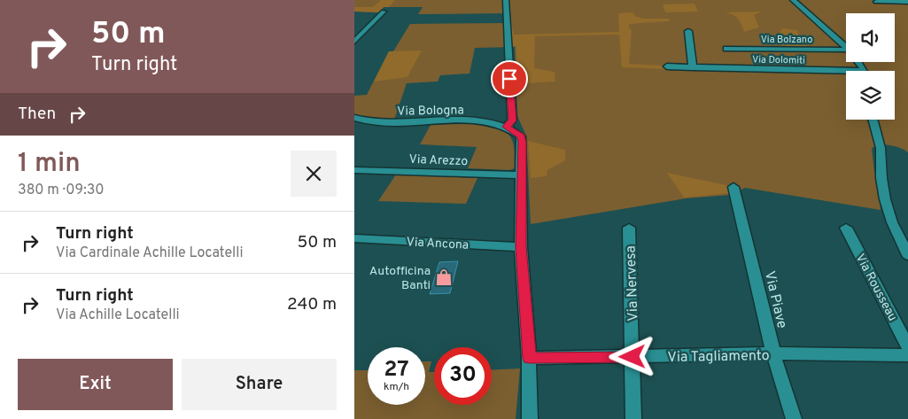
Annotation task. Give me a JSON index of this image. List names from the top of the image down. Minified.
{"streets":{"street":["Via Bolzano","Via Dolomiti","Via Bologna","Via Arezzo","Via Ancona","Via Nervesa","Via Rousseau","Via Piave","Via Tagliamento"]},"crossings":[["Via Nervesa","Via Tagliamento"],["Via Piave","Via Tagliamento"]],"places":{"shop":["Autofficina Banti"]},"page":{"turn":["50 m","Turn right"],"then":"Then","heading":["1 min","380 m · 09:30"],"list":[{"name":"Turn right","note":"Via Cardinale Achille Locatelli","value":"50 m"},{"name":"Turn right","note":"Via Achille Locatelli","value":"240 m"}],"speed":"27 km/h","limit":"30","buttons":["Exit","Share"]}}
